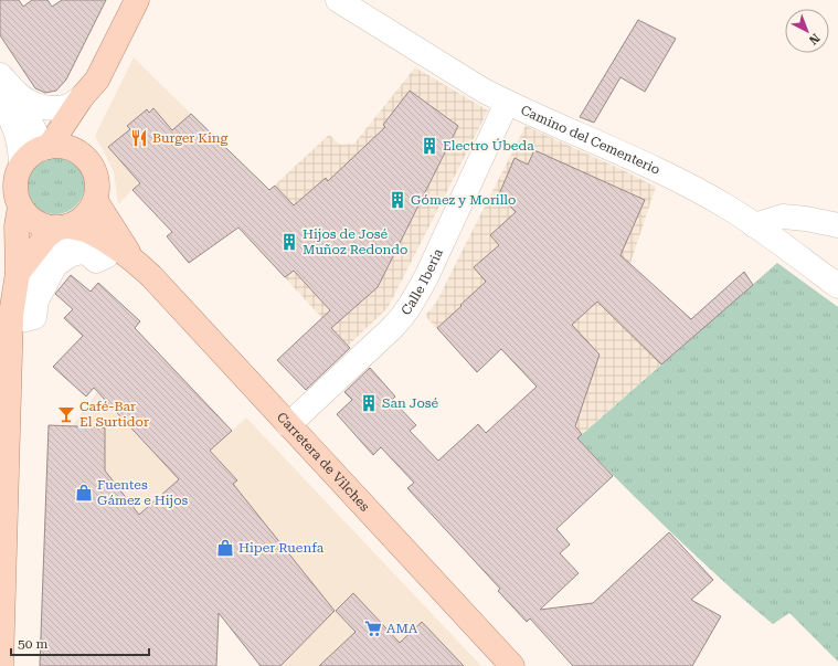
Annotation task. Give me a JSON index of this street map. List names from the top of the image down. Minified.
{"streets":{"main road":["Carretera de Vilches"],"street":["Camino del Cementerio","Calle Iberia"]},"crossings":[["Camino del Cementerio","Calle Iberia"],["Calle Iberia","Carretera de Vilches"]],"places":{"restaurant":["Burger King"],"building":["Electro Úbeda","Gómez y Morillo","Hijos de José Muñoz Redondo","San José"],"bar":["Café-Bar El Surtidor"],"shop":["Fuentes Gámez e Hijos","Hiper Ruenfa"],"supermarket":["AMA"]},"scale_bar":"50 m","north":"bottom right"}
